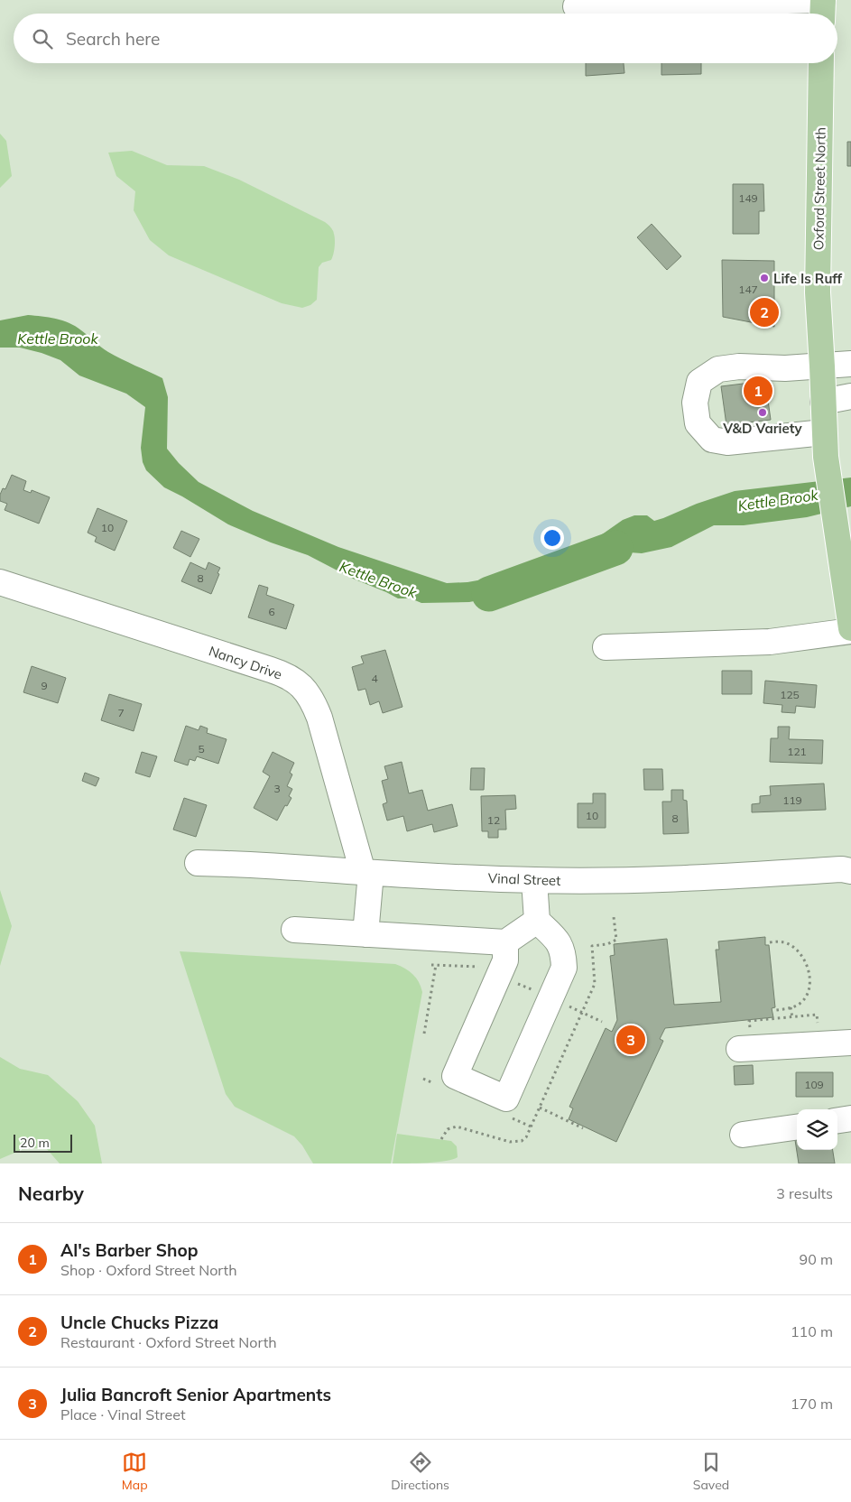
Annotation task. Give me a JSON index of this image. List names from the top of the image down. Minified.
{"streets":{"main road":["Oxford Street North"],"street":["Nancy Drive","Vinal Street"]},"crossings":[["Nancy Drive","Vinal Street"]],"water":["Kettle Brook"],"places":["Life Is Ruff","V&D Variety"],"house_numbers":["149","147","10","8","6","4","9","125","7","5","121","3","119","10","8","12","109"],"scale_bar":"20 m","page":{"search":"Search here","pins":["2","1","3"],"scale":"20 m","heading":["Nearby","3 results"],"list":[{"mark":"1","name":"Al's Barber Shop","note":"Shop · Oxford Street North","value":"90 m"},{"mark":"2","name":"Uncle Chucks Pizza","note":"Restaurant · Oxford Street North","value":"110 m"},{"mark":"3","name":"Julia Bancroft Senior Apartments","note":"Place · Vinal Street","value":"170 m"}],"nav":["Map","Directions","Saved"]}}
